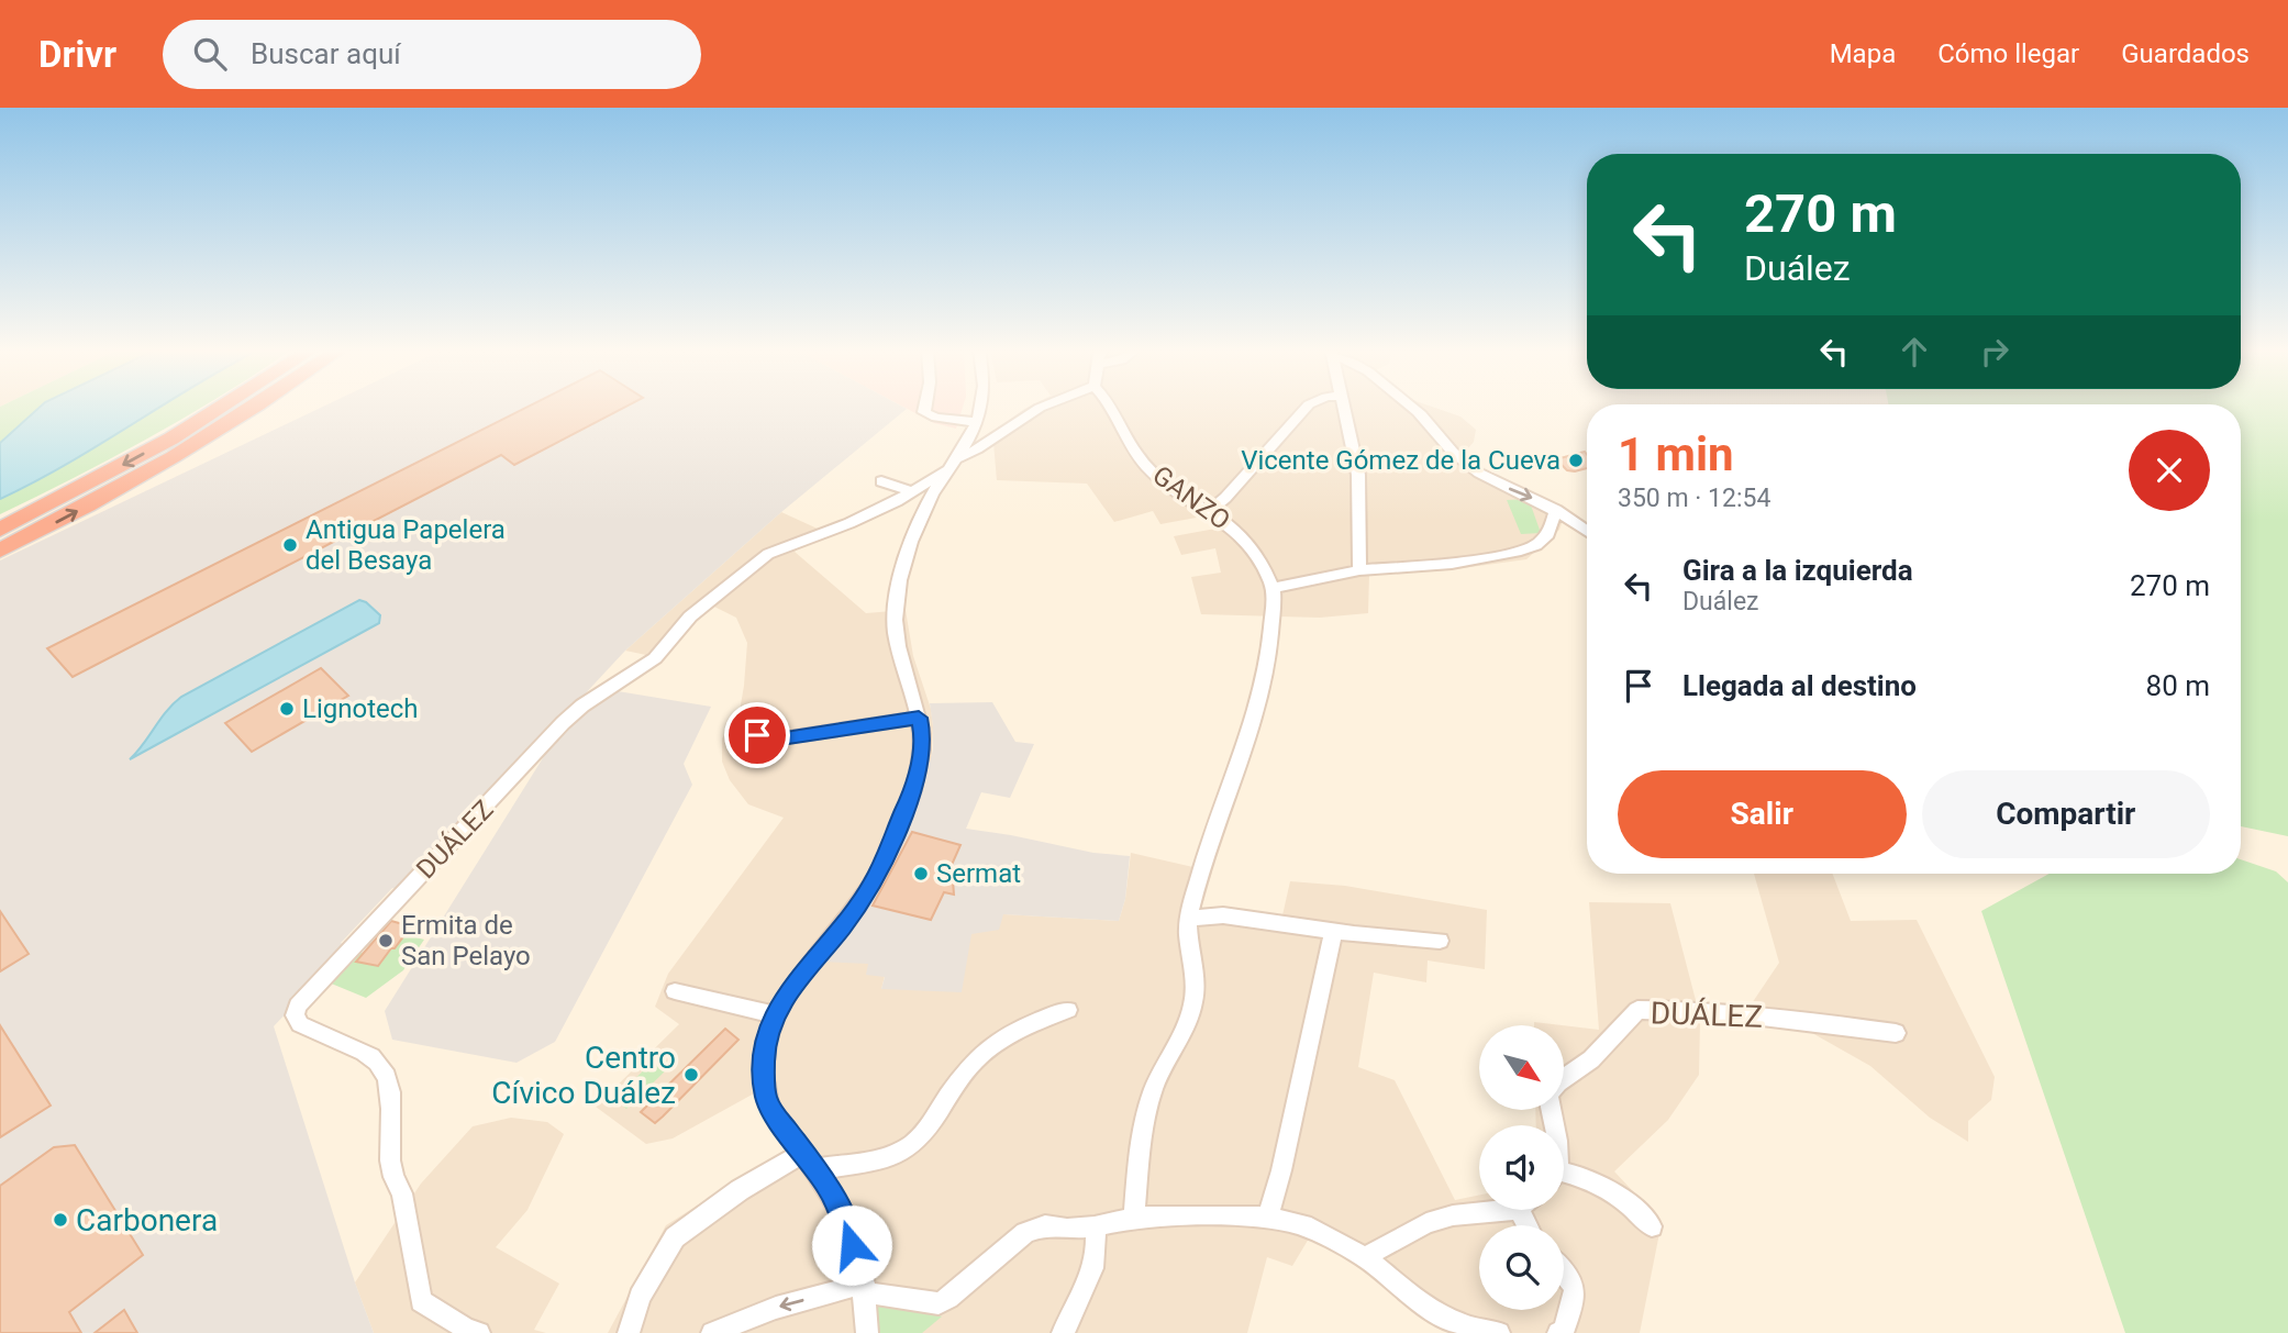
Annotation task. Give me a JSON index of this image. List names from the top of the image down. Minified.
{"streets":{"street":["GANZO","DUÁLEZ"]},"places":["Vicente Gómez de la Cueva","Antigua Papelera del Besaya","Lignotech","Sermat","Ermita de San Pelayo","Centro Cívico Duález","Carbonera"],"north":"bottom right","page":{"header":"Drivr","search":"Buscar aquí","nav":["Mapa","Cómo llegar","Guardados"],"turn":["270 m","Duález"],"heading":["1 min","350 m · 12:54"],"list":[{"name":"Gira a la izquierda","note":"Duález","value":"270 m"},{"name":"Llegada al destino","value":"80 m"}],"buttons":["Salir","Compartir"]}}
